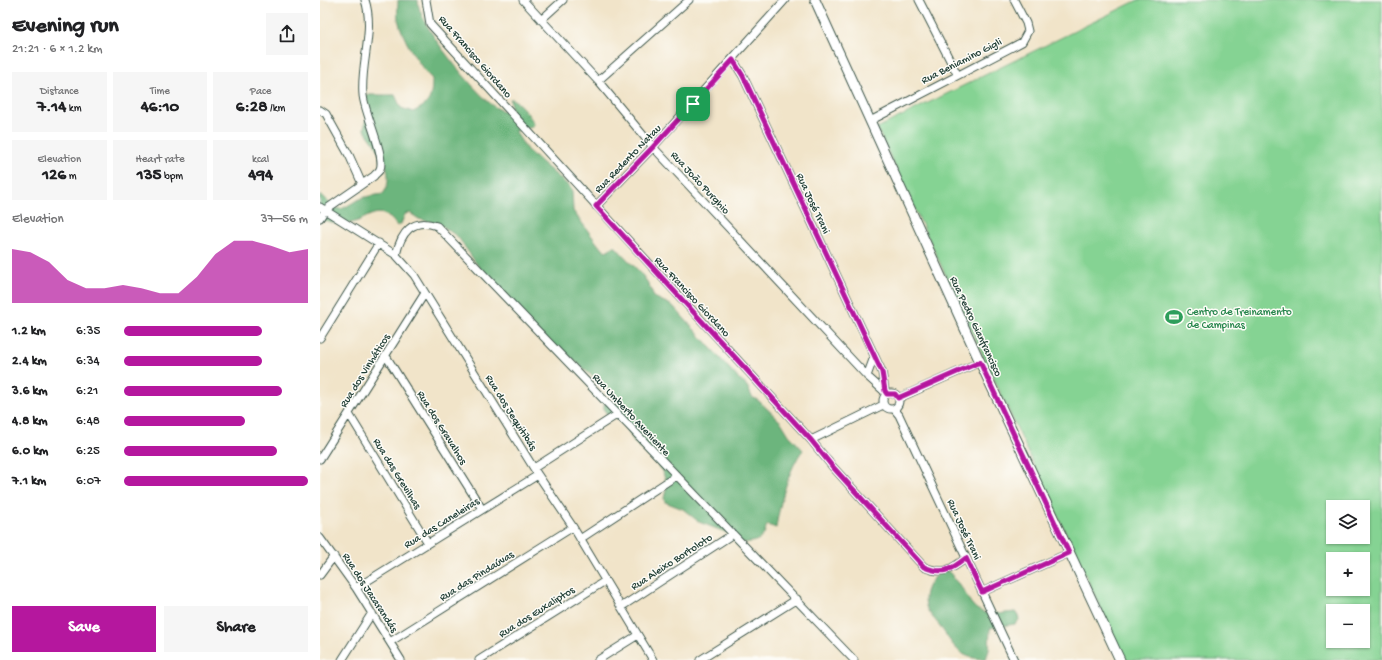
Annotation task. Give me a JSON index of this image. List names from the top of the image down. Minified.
{"streets":{"street":["Rua Francisco Giordano","Rua Beniamino Gigli","Rua Redento Natau","Rua João Purghio","Rua José Trani","Rua Pedro Gianfrancisco","Rua dos Vinháticos","Rua dos Jequitibás","Rua Umberto Aveniente","Rua dos Gravalhos","Rua das Grevilhas","Rua das Caneleiras","Rua Aleixo Bortoloto","Rua das Pindaúvas","Rua dos Jacarandás","Rua dos Euxaliptos"]},"crossings":[["Rua Francisco Giordano","Rua Redento Natau"],["Rua Francisco Giordano","Rua José Trani"],["Rua Beniamino Gigli","Rua Pedro Gianfrancisco"],["Rua Redento Natau","Rua João Purghio"],["Rua Redento Natau","Rua José Trani"],["Rua João Purghio","Rua José Trani"],["Rua dos Vinháticos","Rua dos Jequitibás"],["Rua dos Vinháticos","Rua dos Gravalhos"],["Rua dos Vinháticos","Rua das Grevilhas"],["Rua dos Jequitibás","Rua Umberto Aveniente"],["Rua dos Jequitibás","Rua das Caneleiras"],["Rua dos Jequitibás","Rua Aleixo Bortoloto"],["Rua dos Jequitibás","Rua das Pindaúvas"],["Rua dos Jequitibás","Rua dos Euxaliptos"],["Rua Umberto Aveniente","Rua das Caneleiras"],["Rua Umberto Aveniente","Rua Aleixo Bortoloto"],["Rua dos Gravalhos","Rua das Caneleiras"],["Rua das Grevilhas","Rua das Caneleiras"],["Rua das Caneleiras","Rua dos Jacarandás"],["Rua das Pindaúvas","Rua dos Jacarandás"]],"places":{"sports":["Centro de Treinamento de Campinas"]},"page":{"heading":["Evening run","21:21 · 6 × 1.2 km"],"stats":[["Distance","7.14 km"],["Time","46:10"],["Pace","6:28 /km"],["Elevation","126 m"],["Heart rate","135 bpm"],["kcal","494"]],"chart":["Elevation","37–56 m"],"list":[{"name":"1.2 km","note":"6:35"},{"name":"2.4 km","note":"6:34"},{"name":"3.6 km","note":"6:21"},{"name":"4.8 km","note":"6:48"},{"name":"6.0 km","note":"6:25"},{"name":"7.1 km","note":"6:07"}],"map_buttons":["+","−"],"buttons":["Save","Share"]}}
